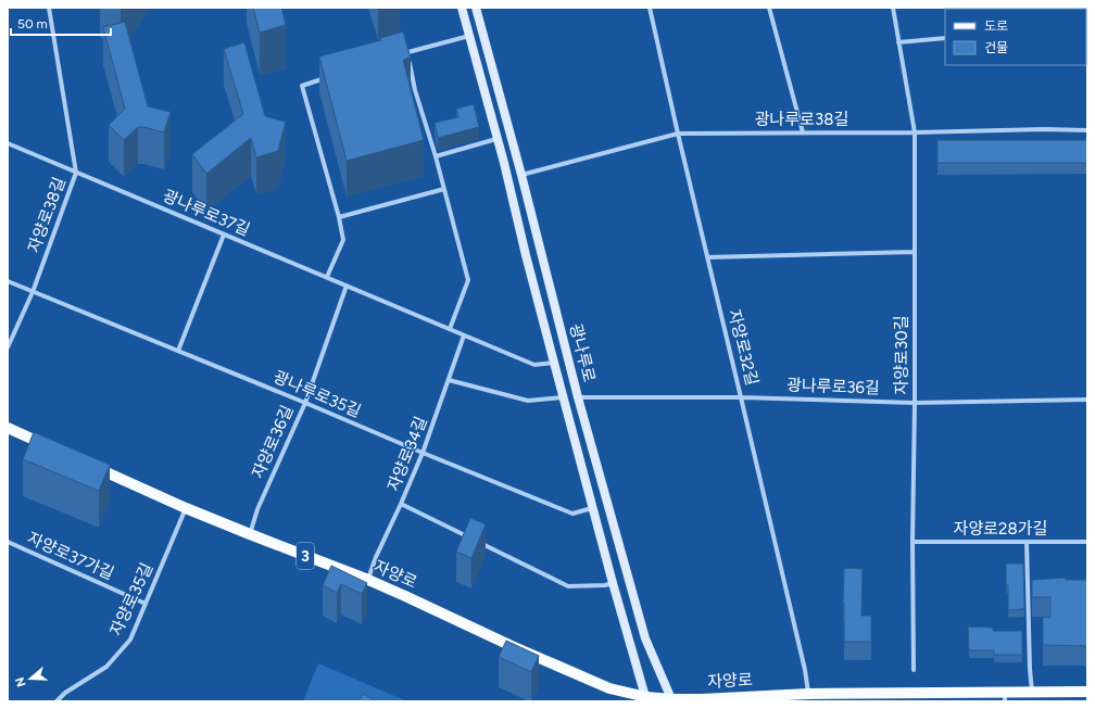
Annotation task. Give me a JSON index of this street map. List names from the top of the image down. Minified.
{"streets":{"main road":["광나루로","3","자양로"],"street":["광나루로38길","광나루로37길","자양로38길","자양로32길","자양로30길","광나루로36길","광나루로35길","자양로36길","자양로34길","자양로28가길","자양로37가길","자양로35길"]},"crossings":[["광나루로38길","자양로32길"],["광나루로38길","광나루로"],["광나루로38길","자양로30길"],["광나루로37길","자양로38길"],["광나루로37길","광나루로"],["광나루로37길","자양로36길"],["광나루로37길","자양로34길"],["자양로38길","광나루로35길"],["자양로32길","광나루로36길"],["자양로32길","자양로"],["광나루로","광나루로36길"],["광나루로","광나루로35길"],["광나루로","자양로34길"],["광나루로","자양로"],["자양로30길","광나루로36길"],["자양로30길","자양로28가길"],["광나루로35길","자양로36길"],["광나루로35길","자양로34길"],["자양로36길","자양로"],["자양로34길","자양로"],["자양로37가길","자양로35길"],["자양로","자양로35길"]],"legend":["도로","건물"],"scale_bar":"50 m","north":"left"}
